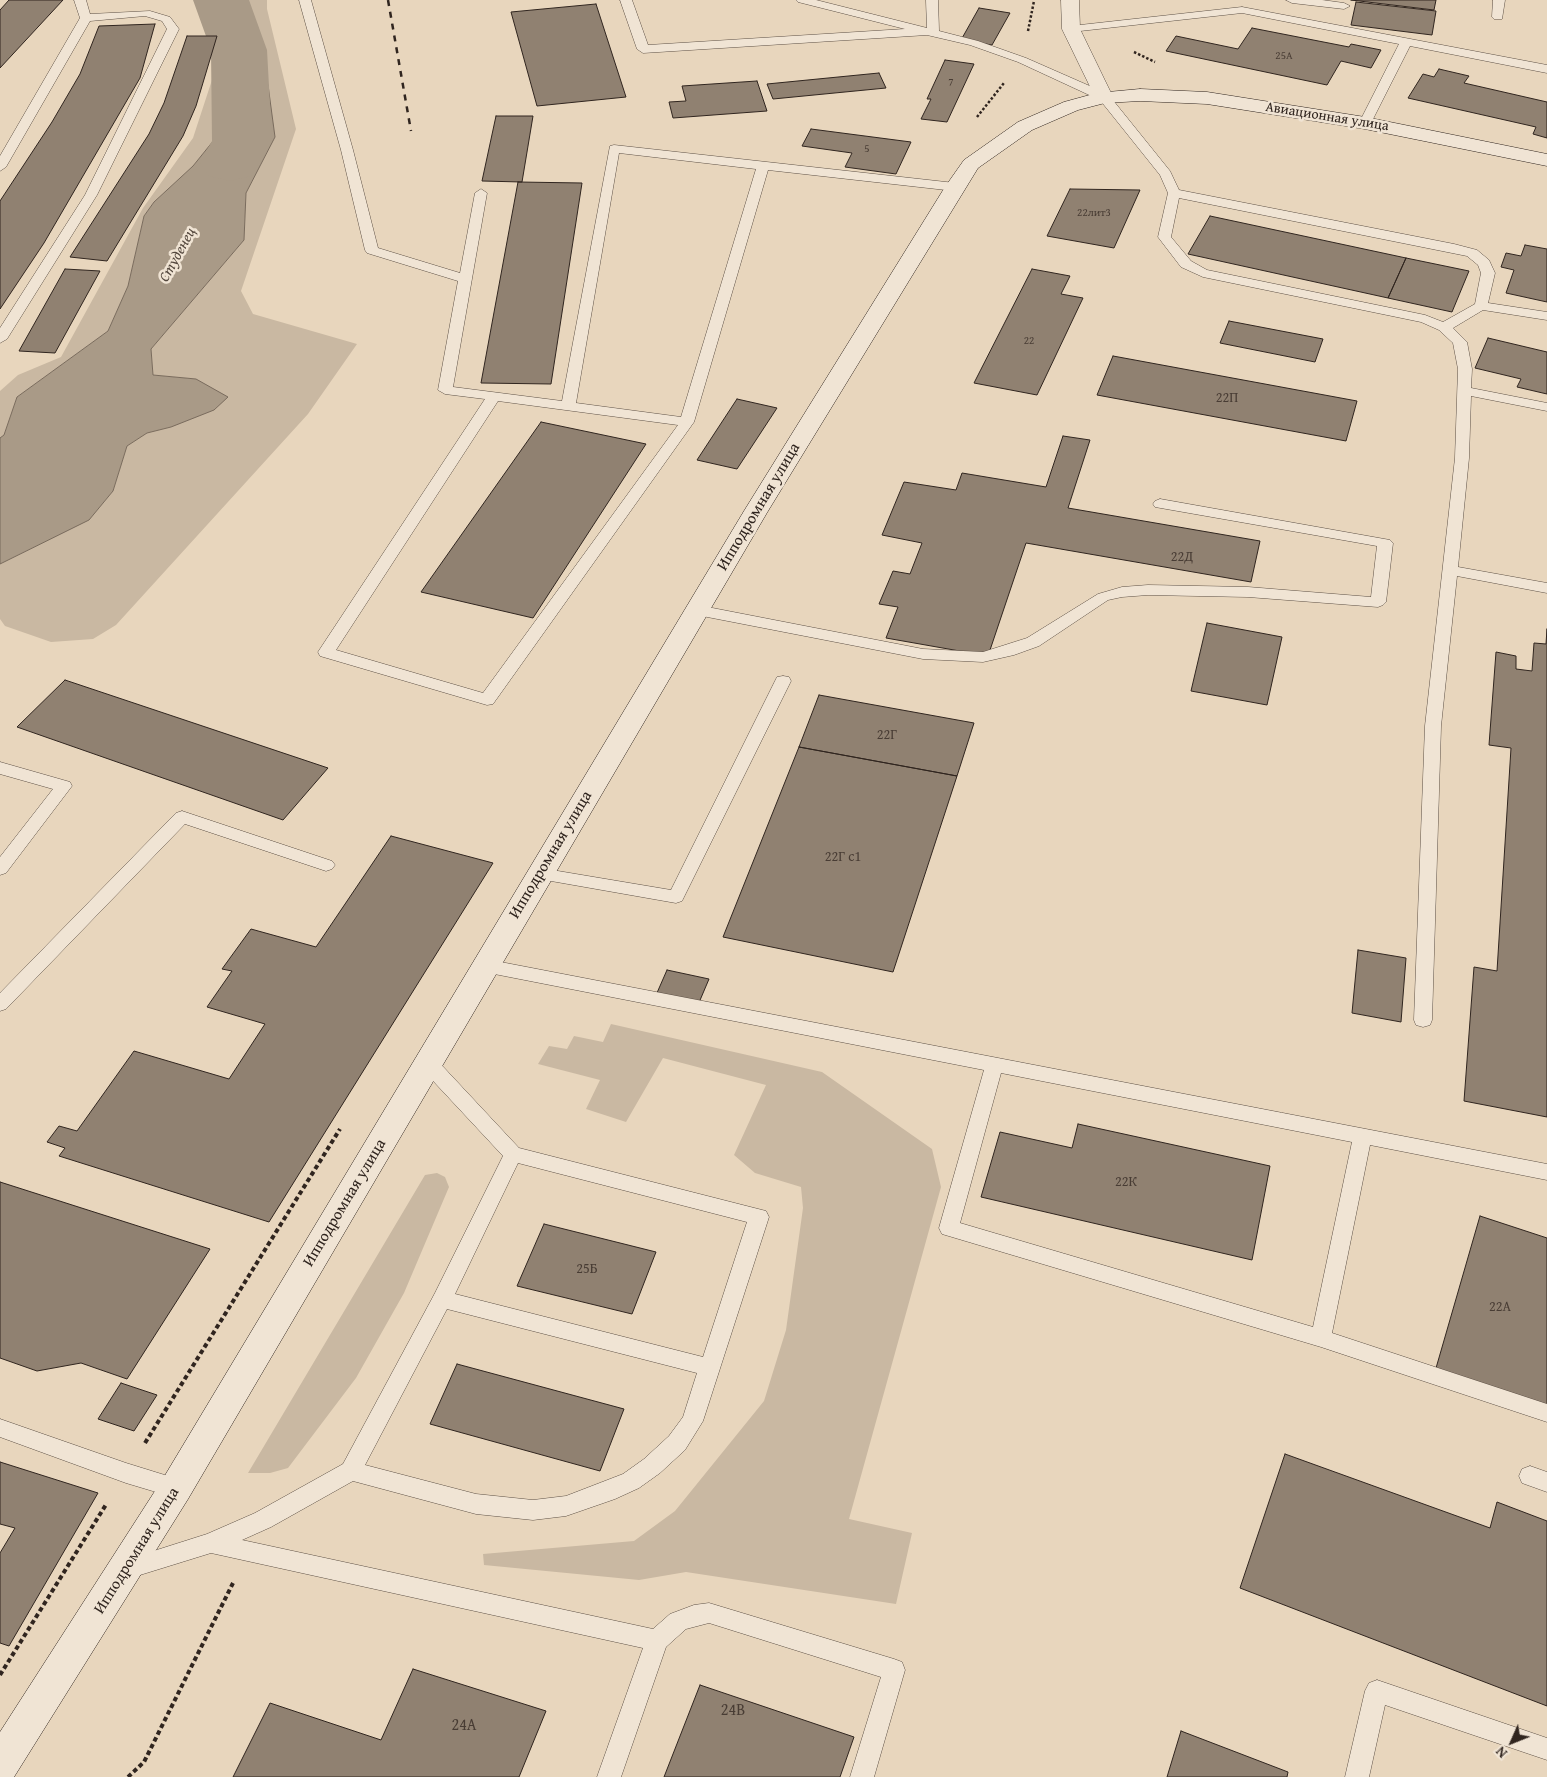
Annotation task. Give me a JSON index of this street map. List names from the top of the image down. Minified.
{"streets":{"main road":["Авиационная улица","Ипподромная улица"]},"crossings":[["Авиационная улица","Ипподромная улица"]],"water":["Студенец"],"house_numbers":["25А","7","5","22лит3","22","22П","22Д","22Г","22Г с1","22К","25Б","22А","24В","24А"],"north":"bottom left"}
